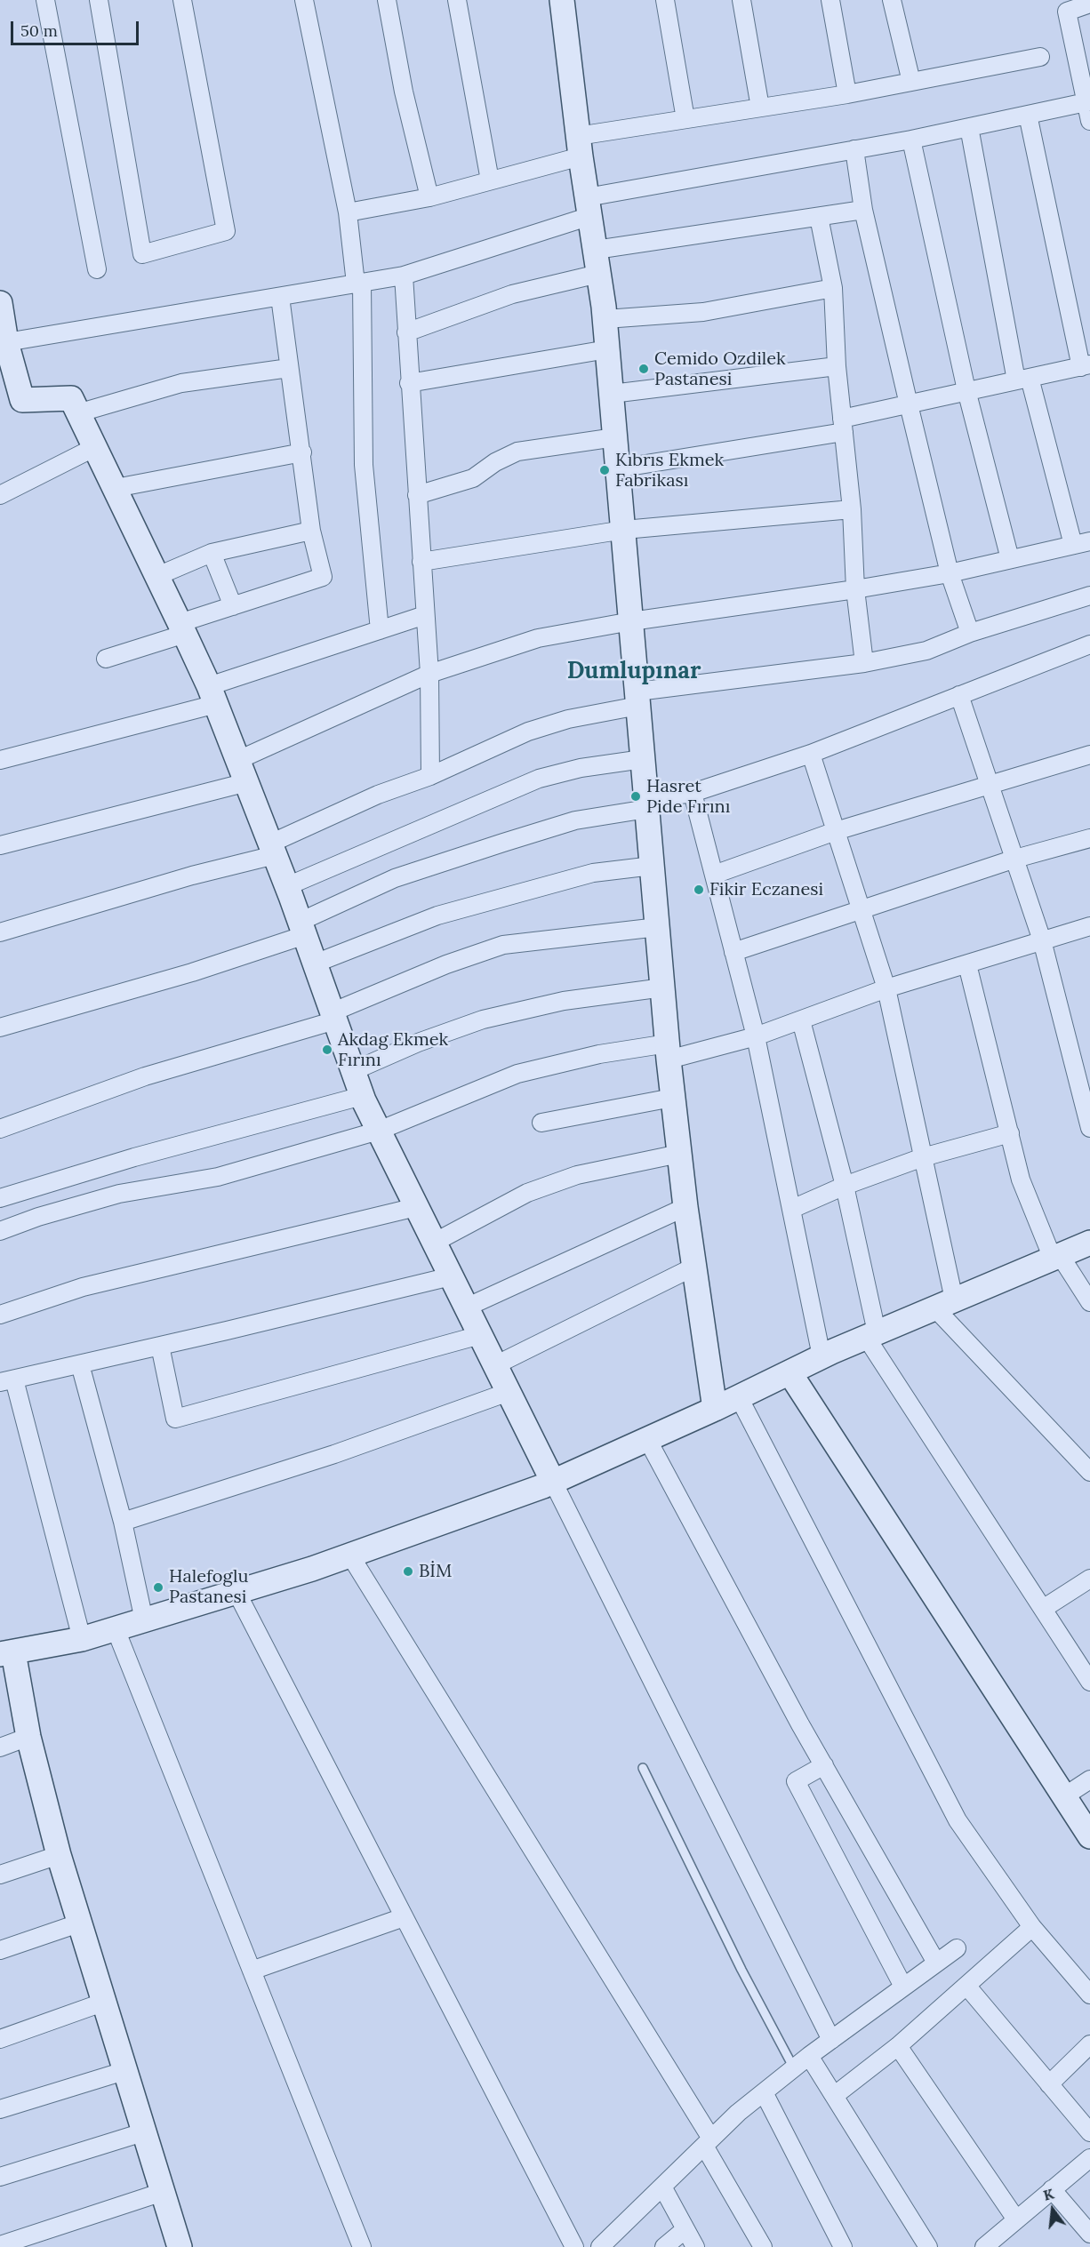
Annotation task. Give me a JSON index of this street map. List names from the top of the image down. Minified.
{"districts":["Dumlupınar"],"places":["Cemido Ozdilek Pastanesi","Kıbrıs Ekmek Fabrikası","Hasret Pide Fırını","Fikir Eczanesi","Akdag Ekmek Fırını","BİM","Halefoglu Pastanesi"],"scale_bar":"50 m","north":"top"}
